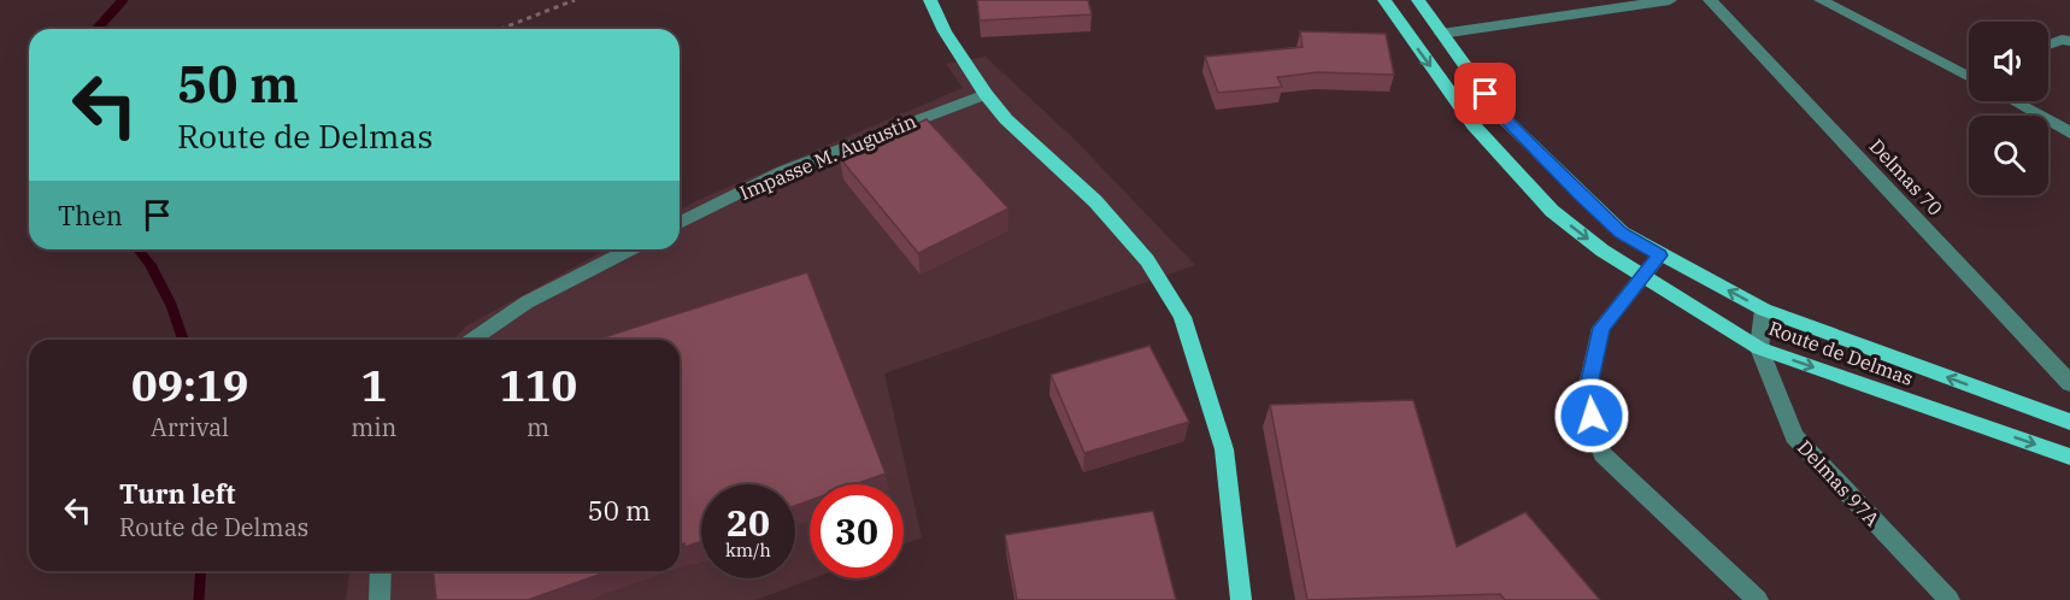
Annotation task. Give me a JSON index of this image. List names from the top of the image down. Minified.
{"streets":{"main road":["Route de Delmas"],"street":["Impasse M. Augustin","Delmas 70","Delmas 97A"]},"crossings":[["Route de Delmas","Delmas 97A"]],"page":{"turn":["50 m","Route de Delmas"],"then":"Then","eta":["09:19","Arrival","1","min","110","m"],"list":[{"name":"Turn left","note":"Route de Delmas","value":"50 m"}],"speed":"20 km/h","limit":"30"}}
